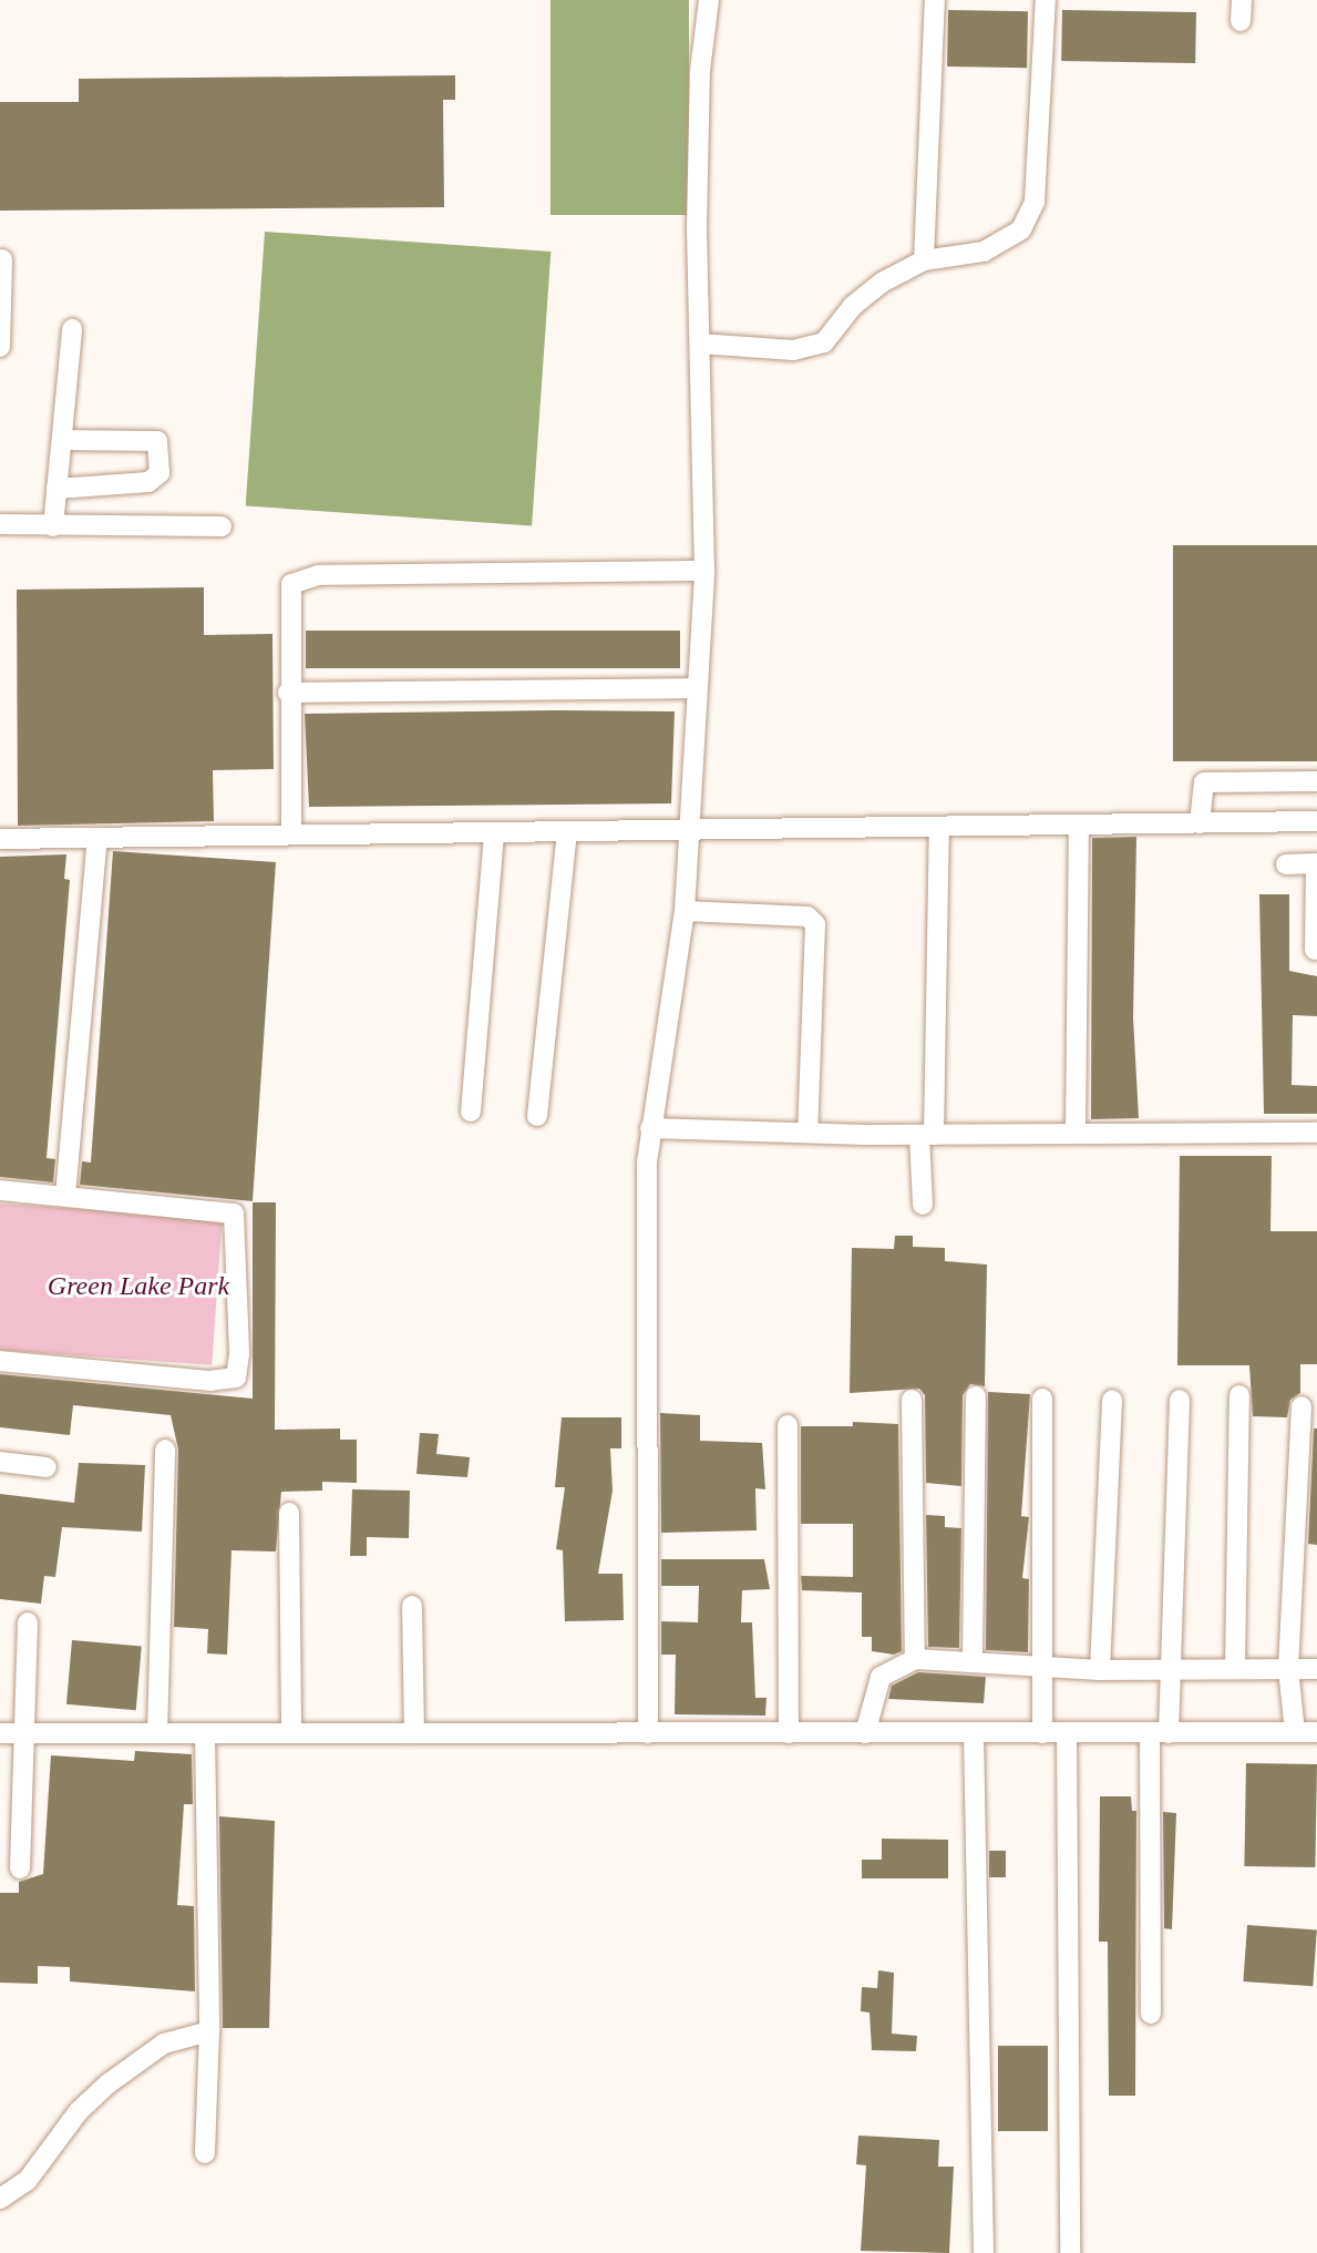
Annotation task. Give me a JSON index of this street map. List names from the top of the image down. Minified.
{"parks":["Green Lake Park"]}
